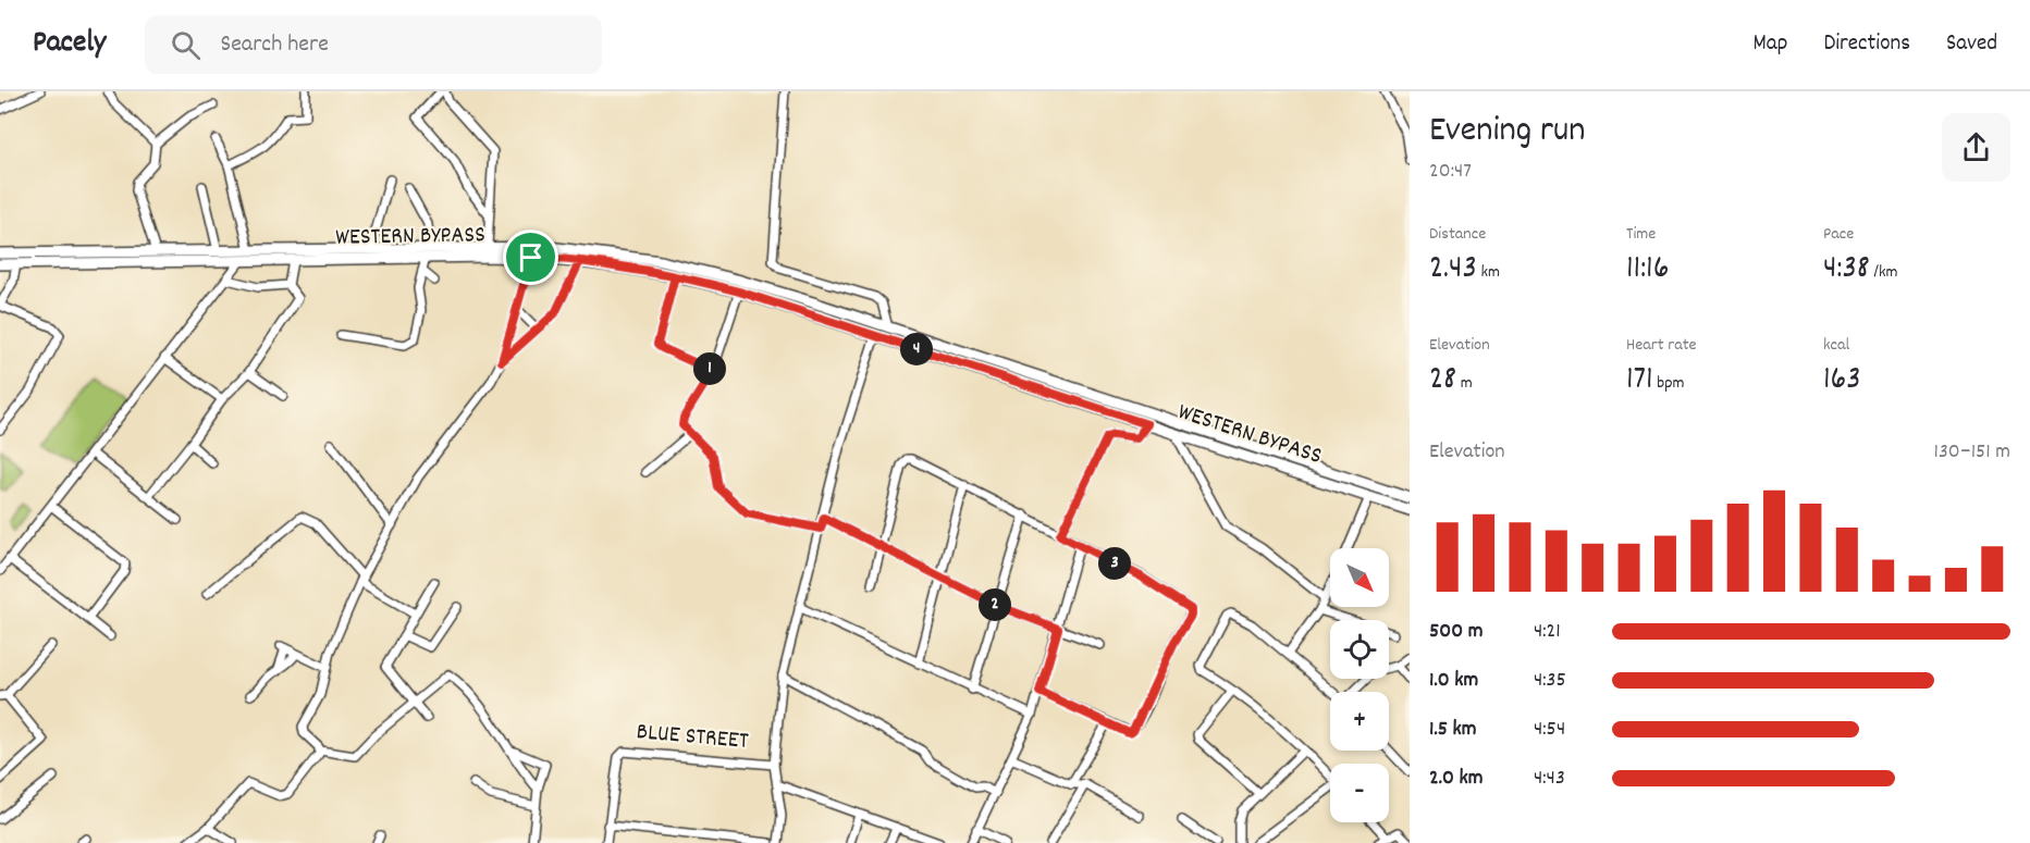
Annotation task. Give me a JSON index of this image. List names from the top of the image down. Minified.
{"streets":{"main road":["WESTERN BYPASS"],"street":["BLUE STREET"]},"north":"bottom right","page":{"header":"Pacely","search":"Search here","nav":["Map","Directions","Saved"],"heading":["Evening run","20:47"],"stats":[["Distance","2.43 km"],["Time","11:16"],["Pace","4:38 /km"],["Elevation","28 m"],["Heart rate","171 bpm"],["kcal","163"]],"pins":["4","1","3","2"],"chart":["Elevation","130–151 m"],"map_buttons":["+","−"],"list":[{"name":"500 m","note":"4:21"},{"name":"1.0 km","note":"4:35"},{"name":"1.5 km","note":"4:54"},{"name":"2.0 km","note":"4:43"}]}}
